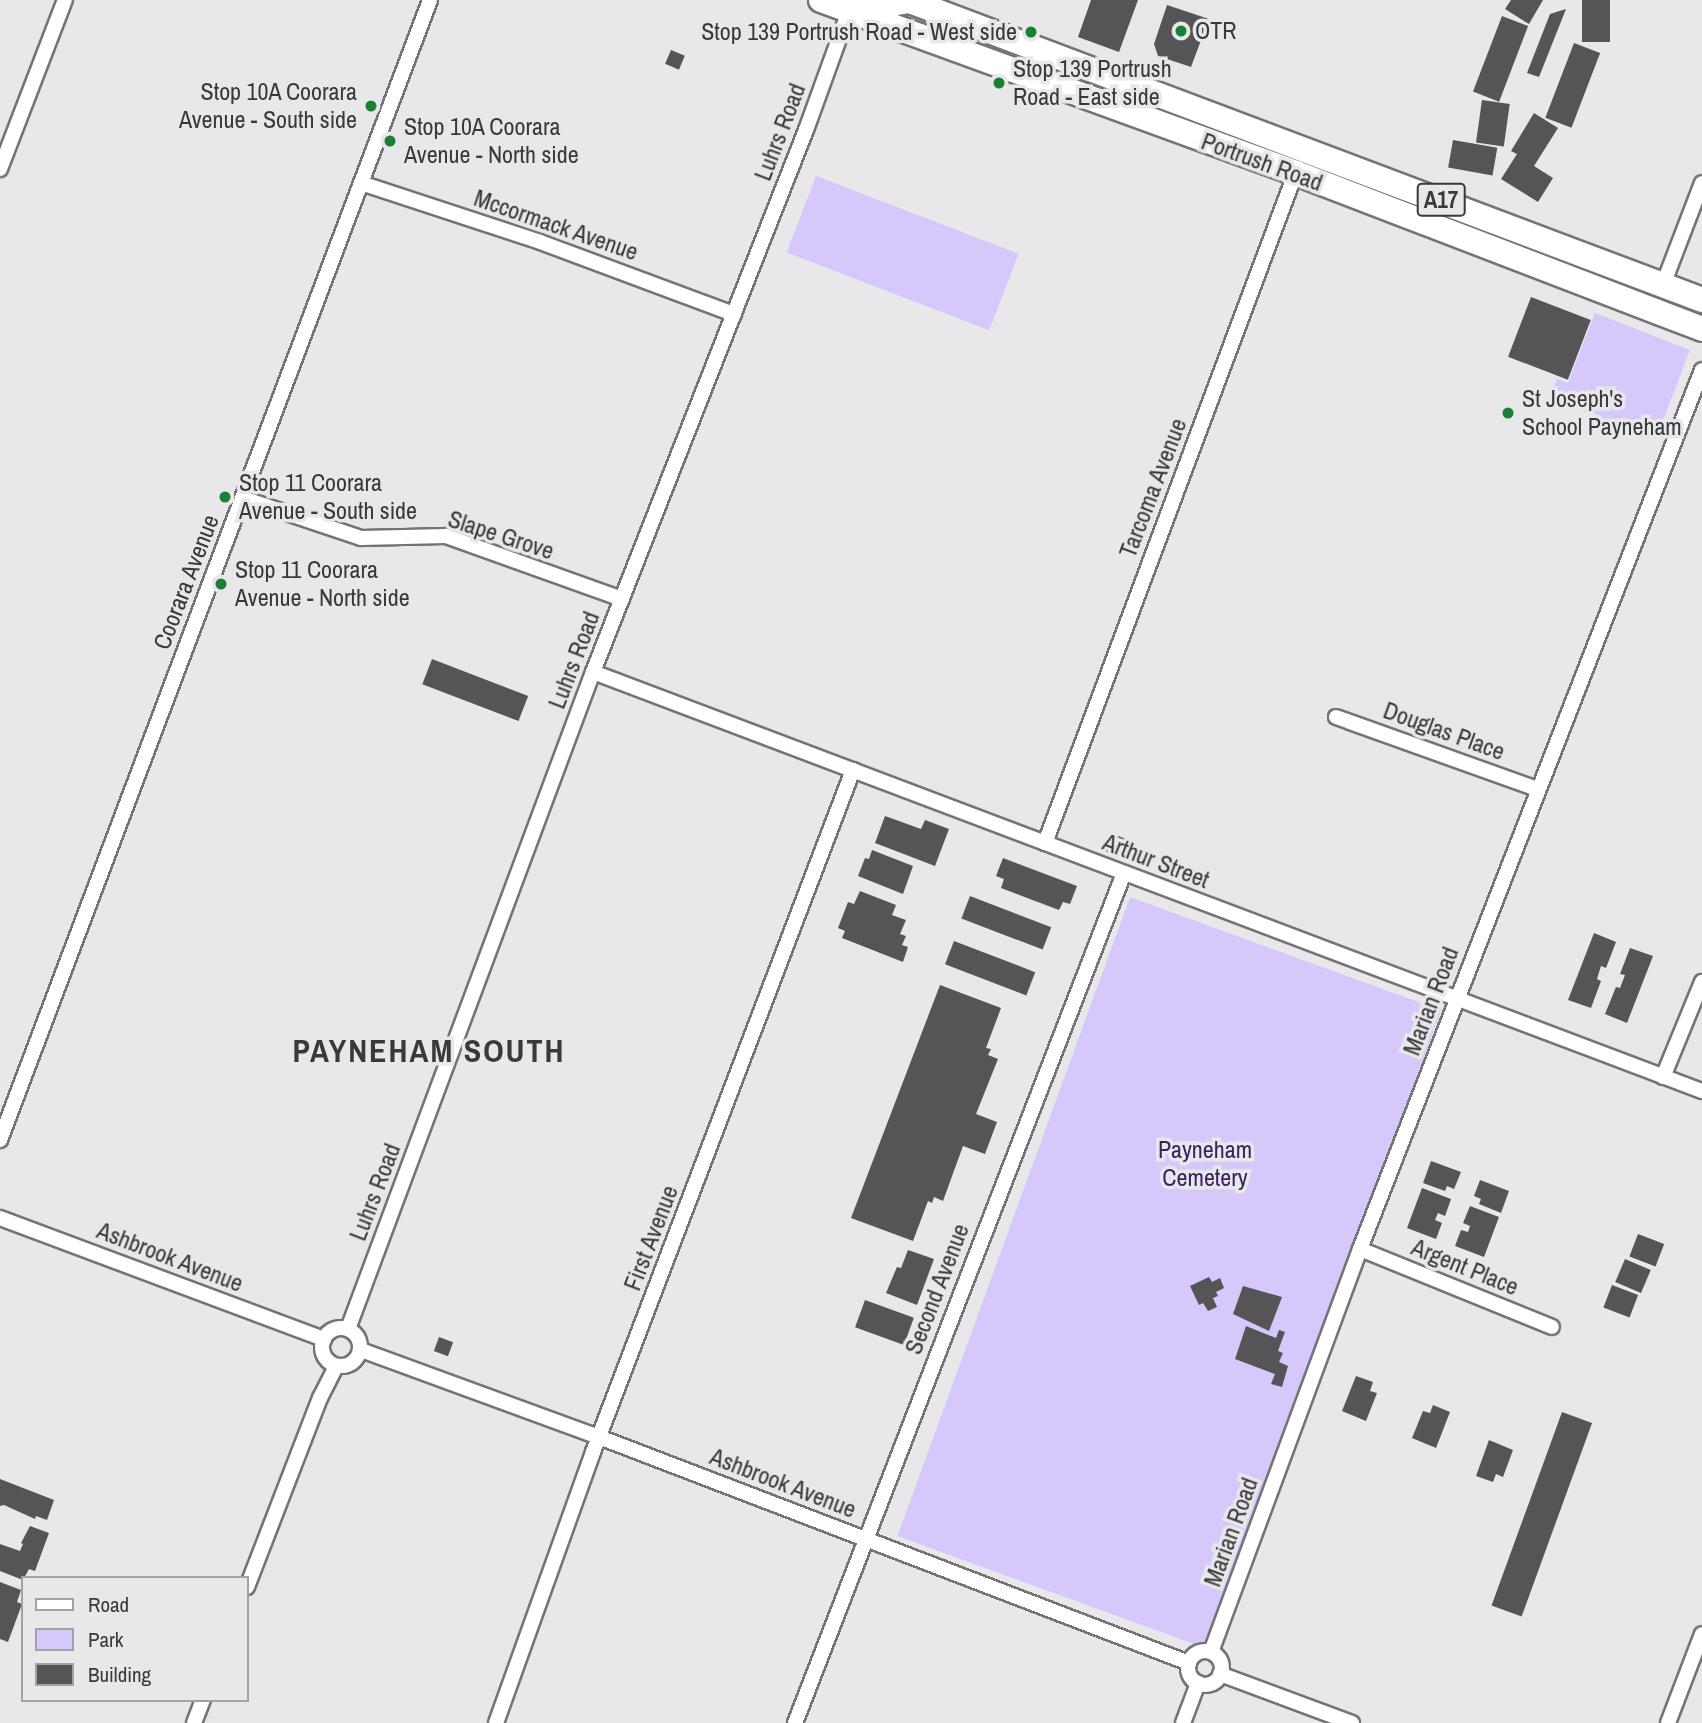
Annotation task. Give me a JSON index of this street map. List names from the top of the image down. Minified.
{"streets":{"highway":["Portrush Road","A17"],"street":["Luhrs Road","Mccormack Avenue","Tarcoma Avenue","Slape Grove","Coorara Avenue","Douglas Place","Arthur Street","Marian Road","First Avenue","Ashbrook Avenue","Argent Place","Second Avenue"]},"crossings":[["Luhrs Road","Portrush Road"],["Luhrs Road","Mccormack Avenue"],["Luhrs Road","Slape Grove"],["Luhrs Road","Arthur Street"],["Luhrs Road","Ashbrook Avenue"],["Portrush Road","Tarcoma Avenue"],["Mccormack Avenue","Coorara Avenue"],["Tarcoma Avenue","Arthur Street"],["Slape Grove","Coorara Avenue"],["Douglas Place","Marian Road"],["Arthur Street","Marian Road"],["Arthur Street","First Avenue"],["Arthur Street","Second Avenue"],["Marian Road","Ashbrook Avenue"],["Marian Road","Argent Place"],["First Avenue","Ashbrook Avenue"],["Ashbrook Avenue","Second Avenue"]],"districts":["PAYNEHAM SOUTH"],"parks":["Payneham Cemetery"],"places":["OTR","Stop 139 Portrush Road - West side","Stop 139 Portrush Road - East side","Stop 10A Coorara Avenue - South side","Stop 10A Coorara Avenue - North side","St Joseph's School Payneham","Stop 11 Coorara Avenue - South side","Stop 11 Coorara Avenue - North side"],"legend":["Road","Park","Building"]}
